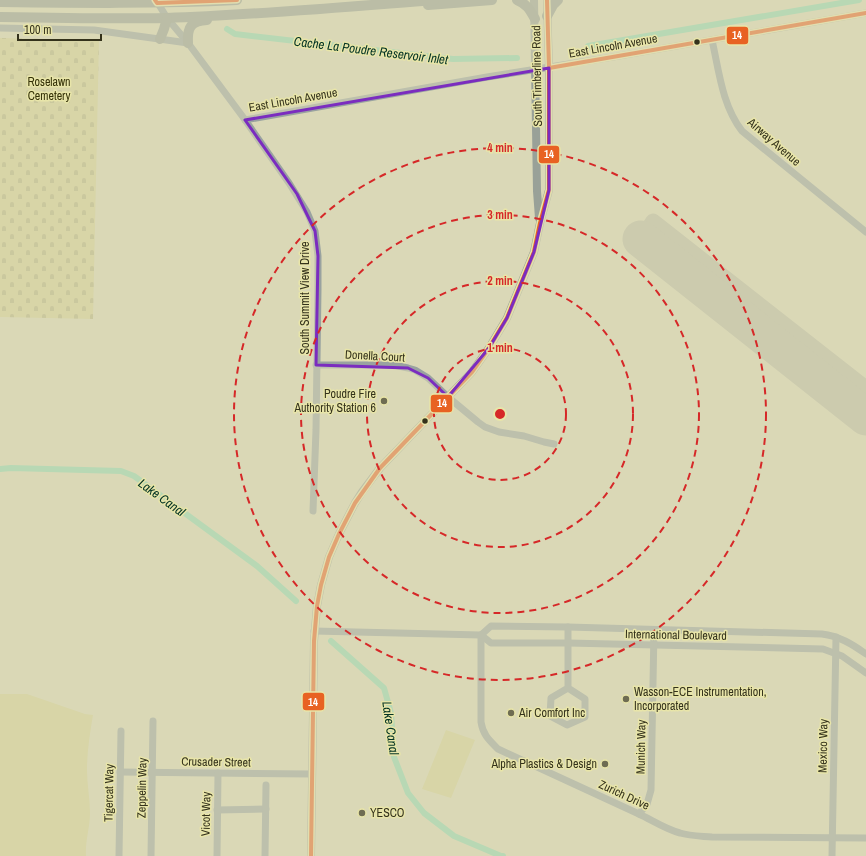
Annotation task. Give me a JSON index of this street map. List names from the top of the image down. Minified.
{"streets":{"main road":["South Timberline Road"],"street":["East Lincoln Avenue","Airway Avenue","South Summit View Drive","Donella Court","International Boulevard","Mexico Way","Munich Way","Crusader Street","Zeppelin Way","Tigercat Way","Zurich Drive","Vicot Way"]},"crossings":[["East Lincoln Avenue","South Timberline Road"],["East Lincoln Avenue","Airway Avenue"],["East Lincoln Avenue","South Summit View Drive"],["South Timberline Road","Donella Court"],["South Timberline Road","International Boulevard"],["South Timberline Road","Crusader Street"],["South Summit View Drive","Donella Court"],["International Boulevard","Mexico Way"],["International Boulevard","Munich Way"],["International Boulevard","Zurich Drive"],["Mexico Way","Zurich Drive"],["Munich Way","Zurich Drive"],["Crusader Street","Zeppelin Way"],["Crusader Street","Tigercat Way"],["Crusader Street","Vicot Way"]],"water":["Cache La Poudre Reservoir Inlet","Lake Canal"],"parks":["Roselawn Cemetery"],"places":["Poudre Fire Authority Station 6","Wasson-ECE Instrumentation, Incorporated","Air Comfort Inc","Alpha Plastics & Design","YESCO"],"lines":["transit line 14"],"scale_bar":"100 m","rings":["4 min","3 min","2 min","1 min"]}
